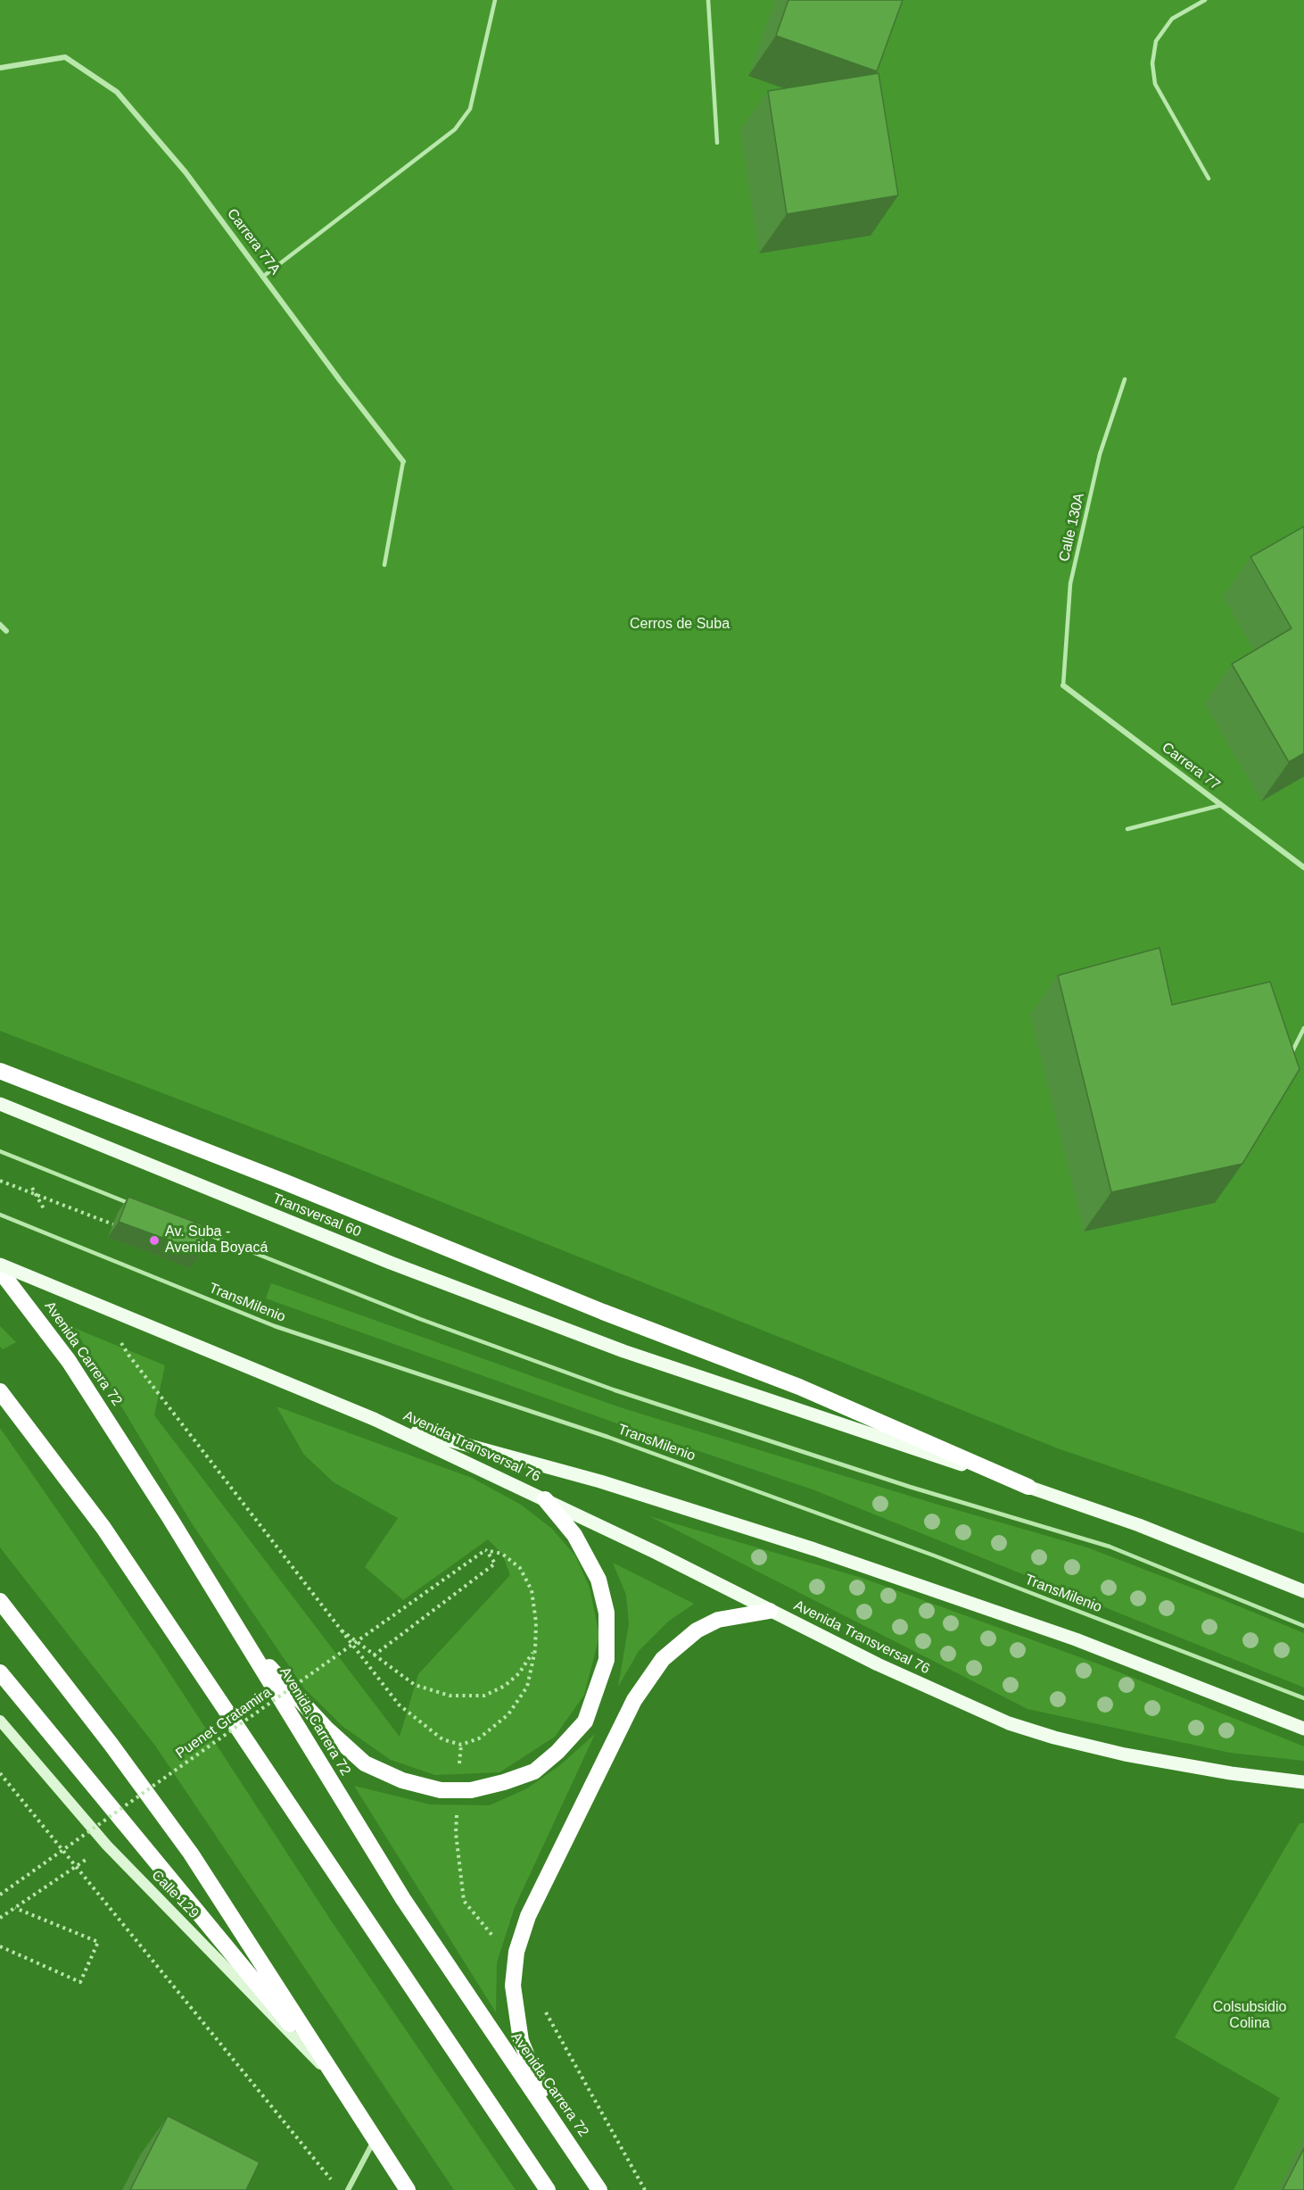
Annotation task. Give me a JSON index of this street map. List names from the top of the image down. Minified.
{"streets":{"highway":["Avenida Carrera 72"],"main road":["Transversal 60","Avenida Transversal 76","Calle 129"],"street":["Carrera 77A","Carrera 77"],"lane":["Calle 130A","TransMilenio"],"path":["Puenet Gratamira"]},"crossings":[["Calle 130A","Carrera 77"]],"parks":["Cerros de Suba","Colsubsidio Colina"],"places":["Av. Suba - Avenida Boyacá"]}
